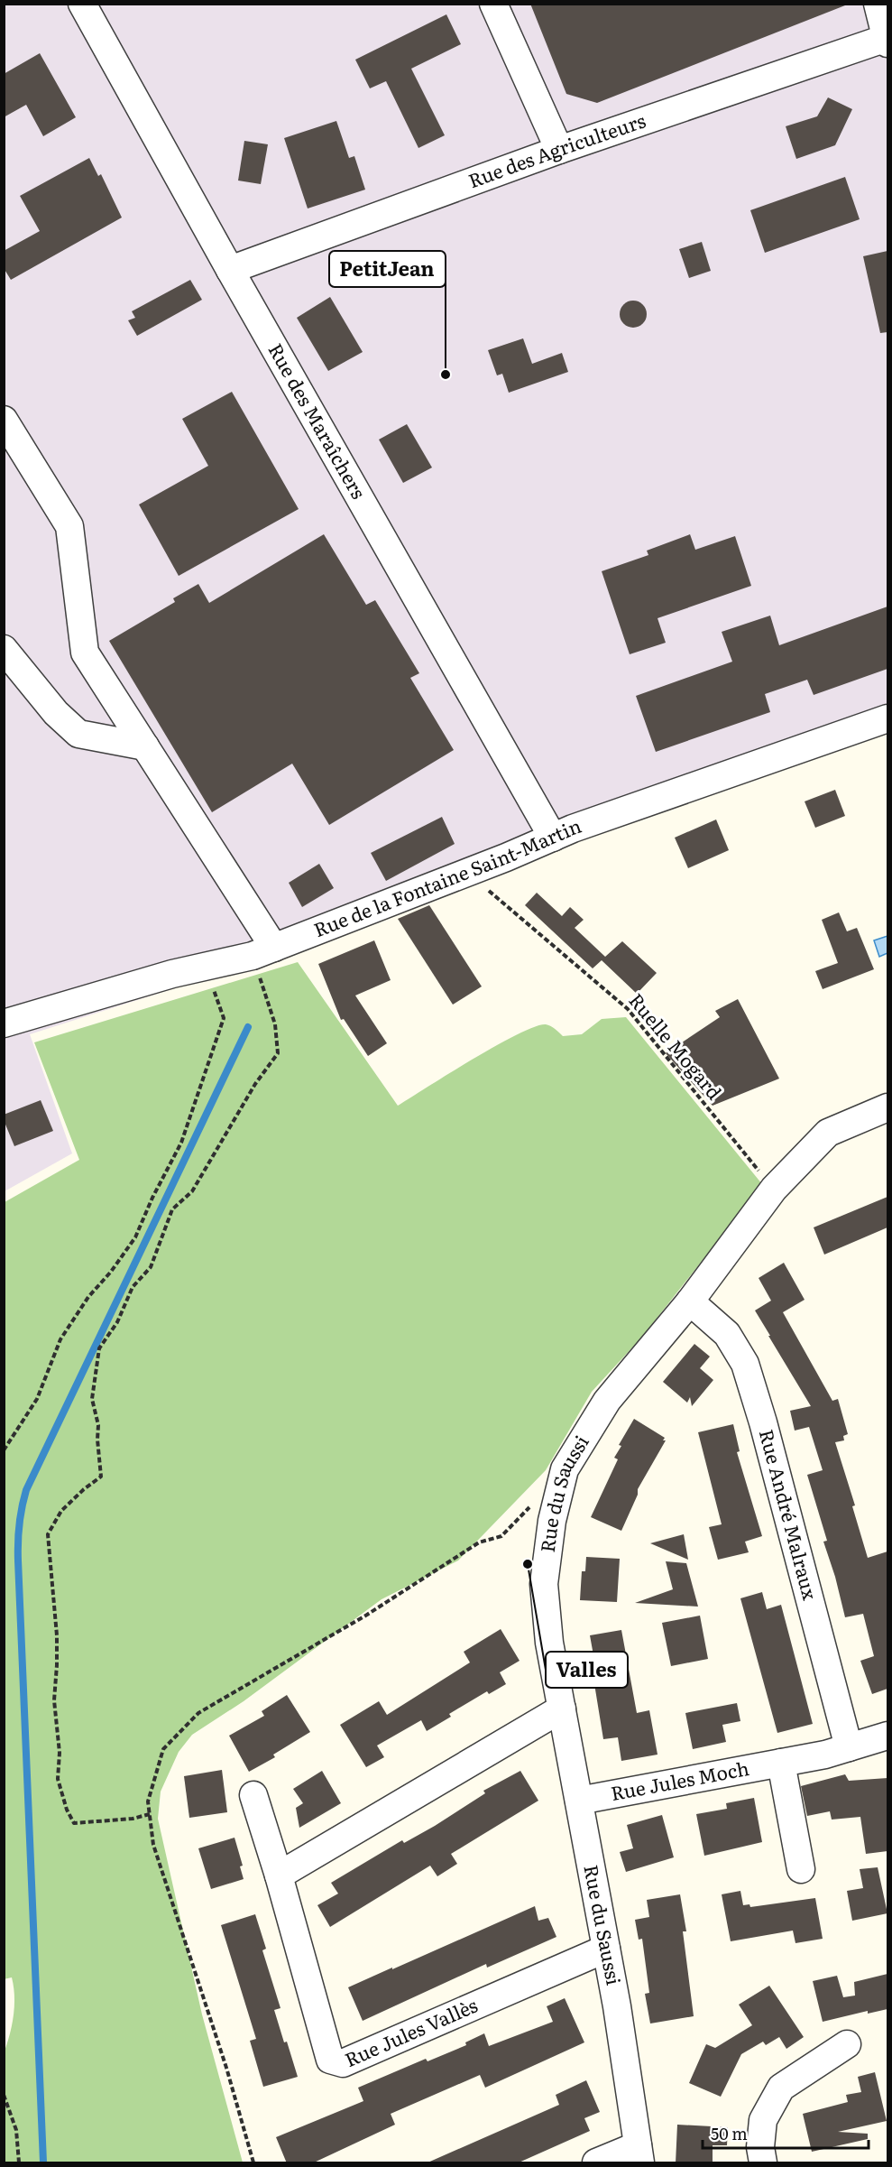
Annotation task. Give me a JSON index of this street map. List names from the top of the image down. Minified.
{"streets":{"street":["Rue des Agriculteurs","Rue des Maraîchers","Rue de la Fontaine Saint-Martin","Rue du Saussi","Rue André Malraux","Rue Jules Moch","Rue Jules Vallès"],"path":["Ruelle Mogard"]},"crossings":[["Rue des Agriculteurs","Rue des Maraîchers"],["Rue des Maraîchers","Rue de la Fontaine Saint-Martin"],["Rue de la Fontaine Saint-Martin","Ruelle Mogard"],["Ruelle Mogard","Rue du Saussi"],["Rue du Saussi","Rue André Malraux"],["Rue du Saussi","Rue Jules Moch"],["Rue du Saussi","Rue Jules Vallès"],["Rue André Malraux","Rue Jules Moch"]],"places":["PetitJean","Valles"],"scale_bar":"50 m"}
